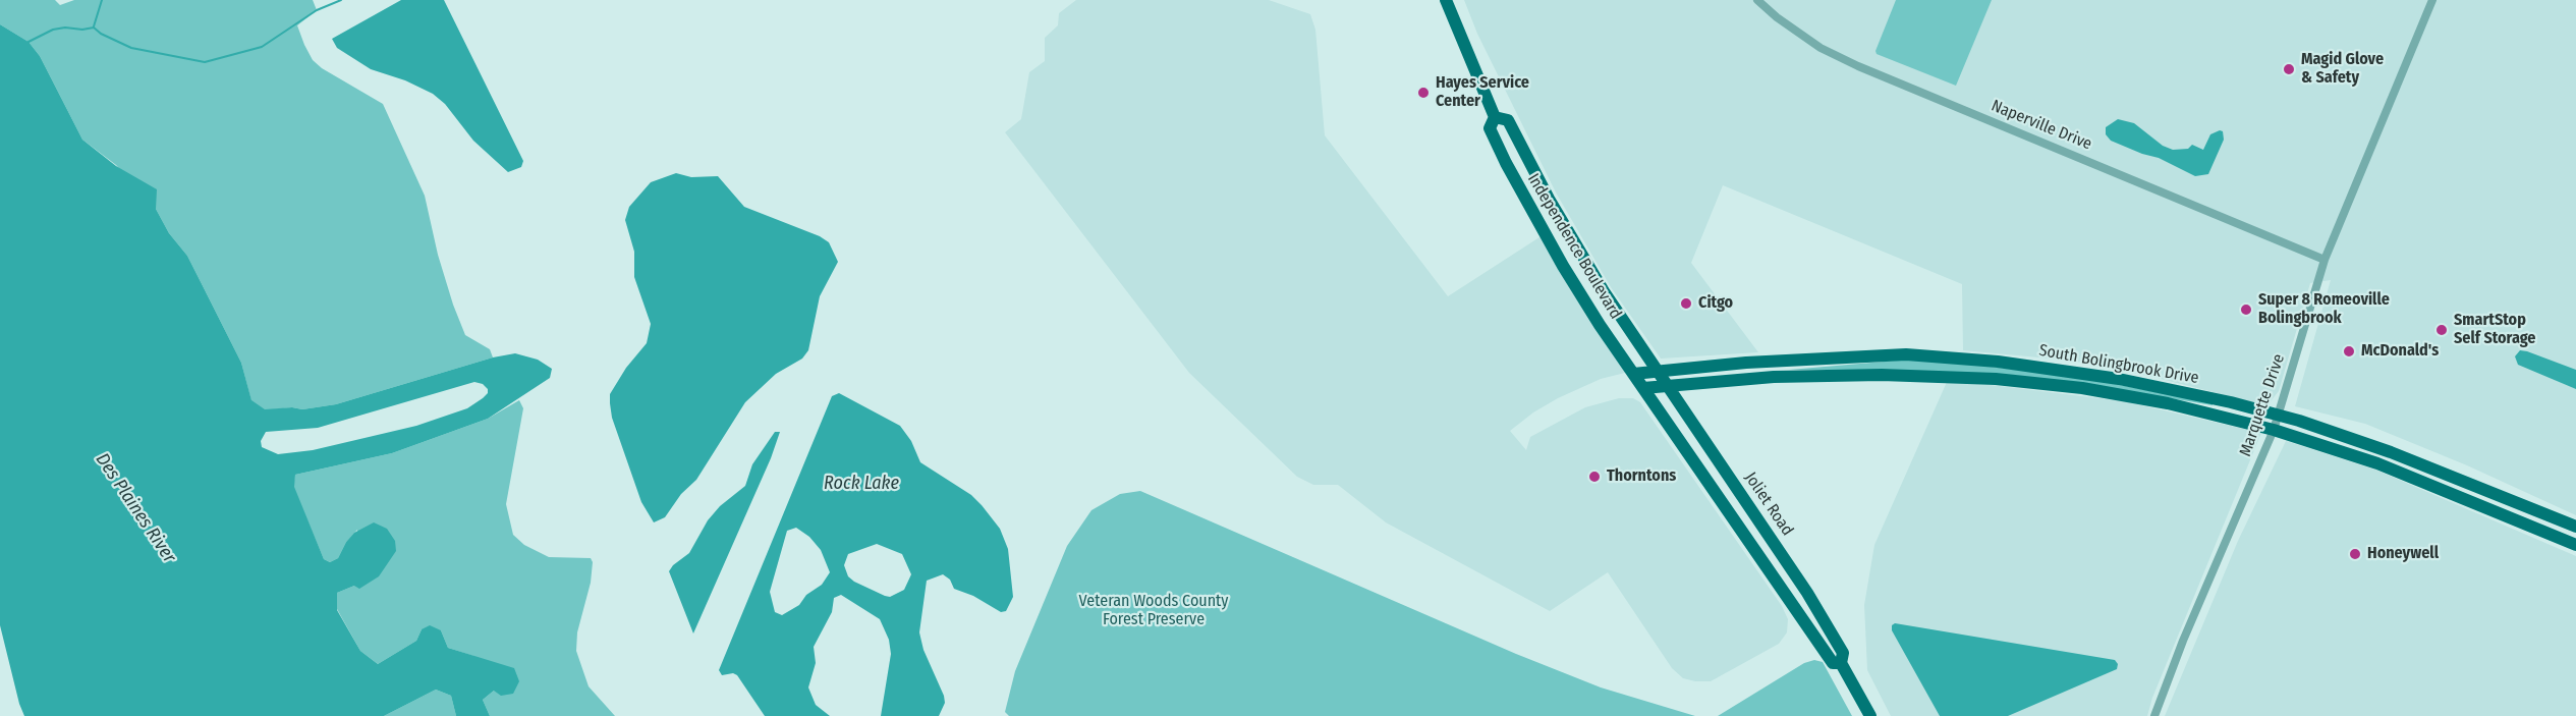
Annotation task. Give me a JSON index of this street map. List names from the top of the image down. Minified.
{"streets":{"main road":["Independence Boulevard","South Bolingbrook Drive","Joliet Road"],"street":["Naperville Drive","Marquette Drive"]},"crossings":[["Naperville Drive","Marquette Drive"],["Independence Boulevard","South Bolingbrook Drive"],["Independence Boulevard","Joliet Road"],["South Bolingbrook Drive","Marquette Drive"],["South Bolingbrook Drive","Joliet Road"]],"water":["Rock Lake","Des Plaines River"],"parks":["Veteran Woods County Forest Preserve"],"places":["Magid Glove & Safety","Hayes Service Center","Citgo","Super 8 Romeoville Bolingbrook","SmartStop Self Storage","McDonald's","Thorntons","Honeywell"]}
